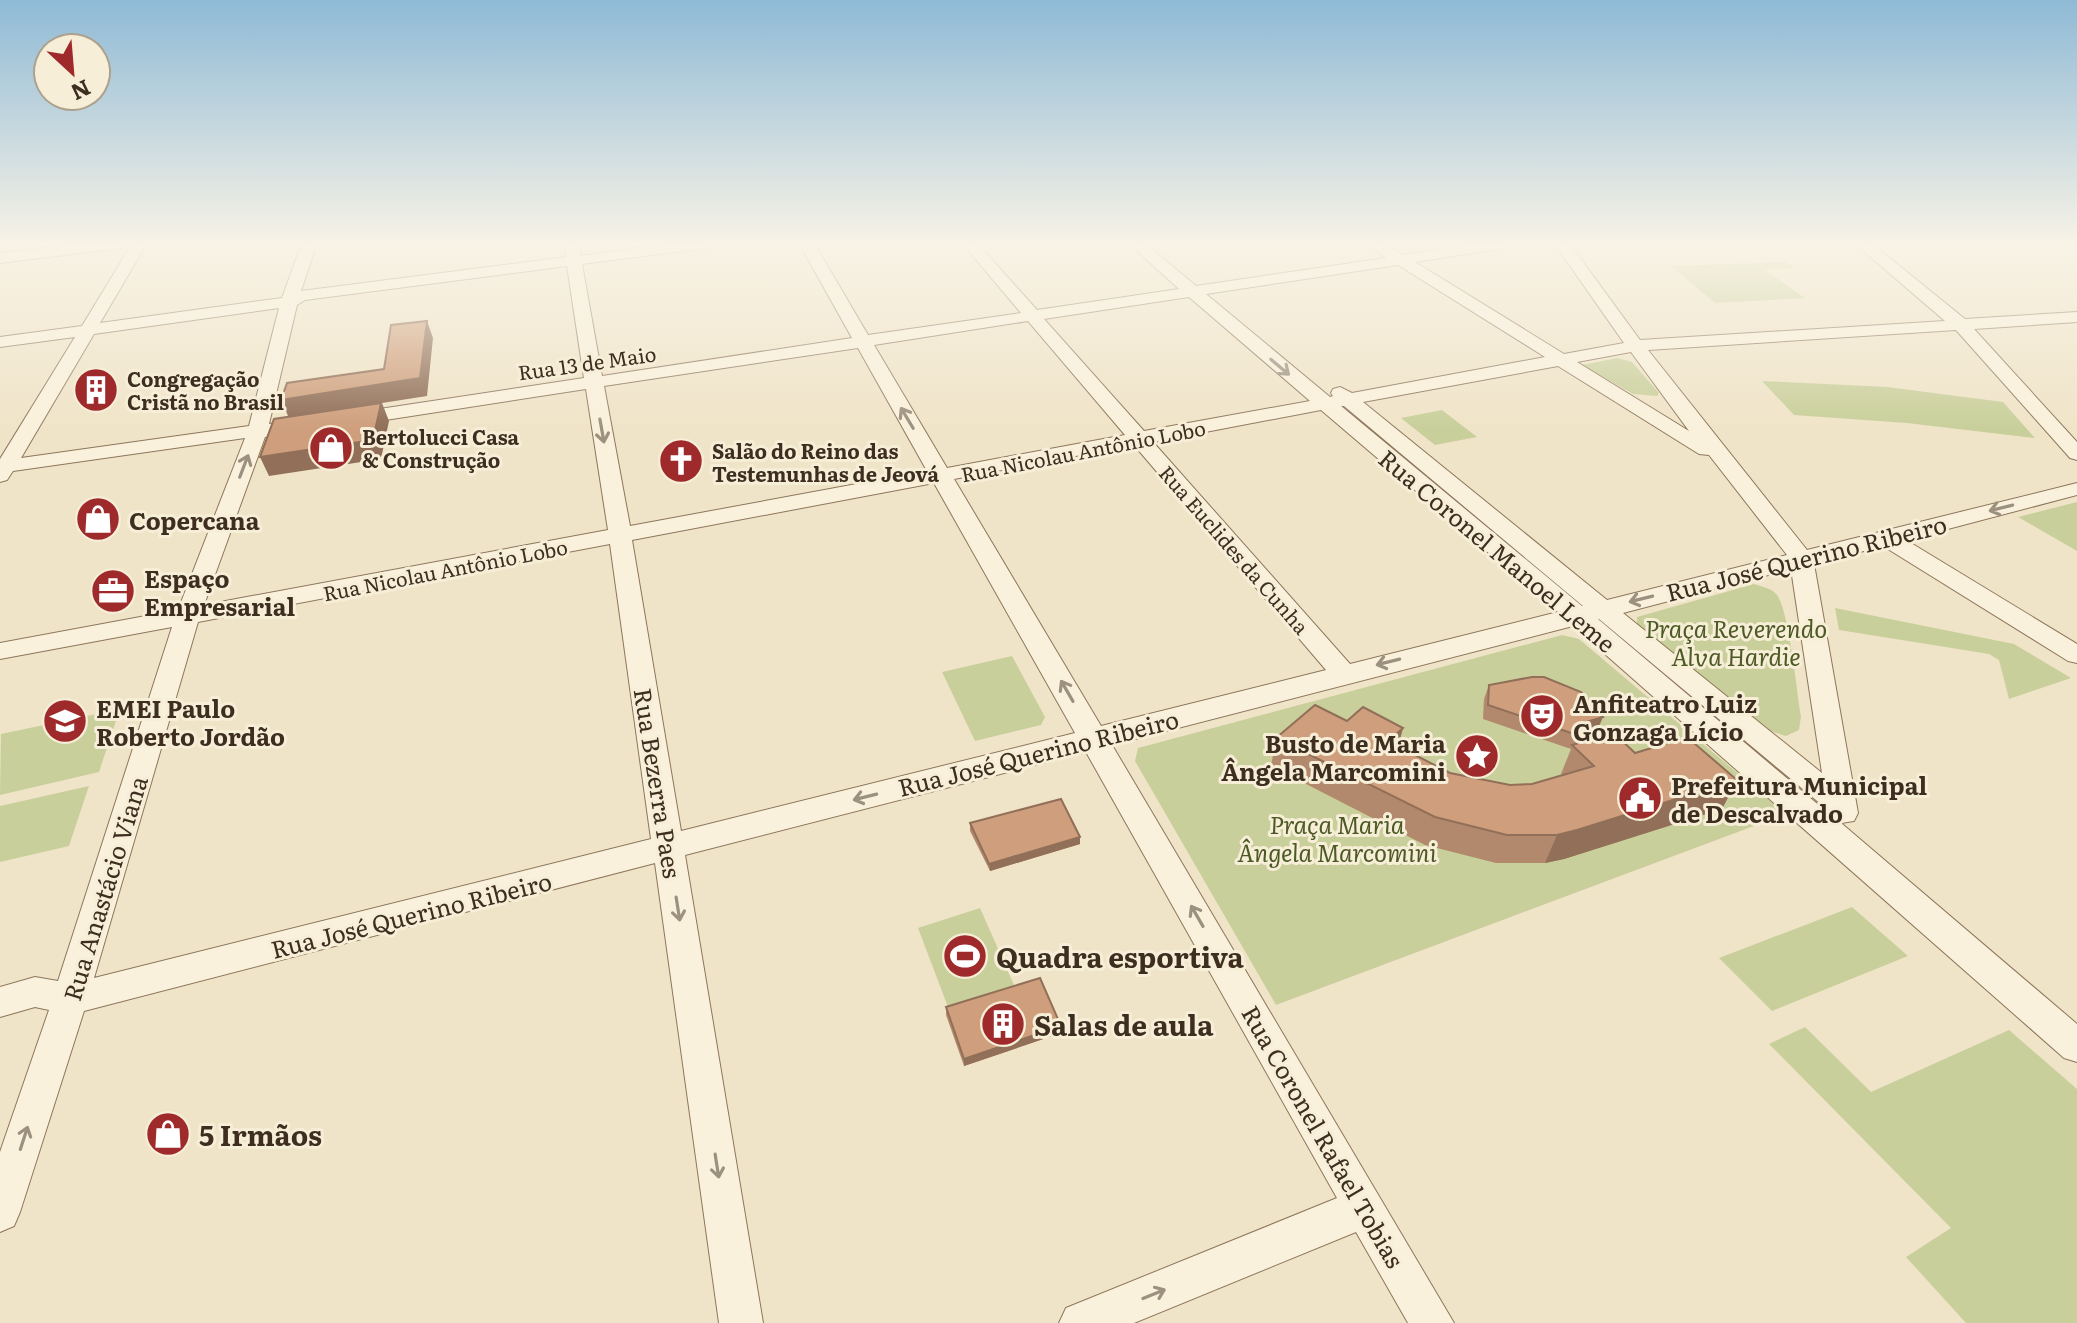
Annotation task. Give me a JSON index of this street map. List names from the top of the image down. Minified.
{"streets":{"street":["Rua 13 de Maio","Rua Nicolau Antônio Lobo","Rua Euclides da Cunha","Rua Coronel Manoel Leme","Rua José Querino Ribeiro","Rua Bezerra Paes","Rua Anastácio Viana","Rua Coronel Rafael Tobias"]},"crossings":[["Rua 13 de Maio","Rua Euclides da Cunha"],["Rua 13 de Maio","Rua Bezerra Paes"],["Rua 13 de Maio","Rua Anastácio Viana"],["Rua 13 de Maio","Rua Coronel Rafael Tobias"],["Rua Nicolau Antônio Lobo","Rua Euclides da Cunha"],["Rua Nicolau Antônio Lobo","Rua Coronel Manoel Leme"],["Rua Nicolau Antônio Lobo","Rua Bezerra Paes"],["Rua Nicolau Antônio Lobo","Rua Anastácio Viana"],["Rua Nicolau Antônio Lobo","Rua Coronel Rafael Tobias"],["Rua Euclides da Cunha","Rua José Querino Ribeiro"],["Rua Coronel Manoel Leme","Rua José Querino Ribeiro"],["Rua José Querino Ribeiro","Rua Bezerra Paes"],["Rua José Querino Ribeiro","Rua Anastácio Viana"],["Rua José Querino Ribeiro","Rua Coronel Rafael Tobias"]],"one_way":["Rua José Querino Ribeiro","Rua Bezerra Paes","Rua Coronel Rafael Tobias"],"parks":["Praça Reverendo Alva Hardie","Praça Maria Ângela Marcomini"],"places":{"building":["Congregação Cristã no Brasil","Salas de aula"],"shop":["Bertolucci Casa & Construção","Copercana","5 Irmãos"],"church":["Salão do Reino das Testemunhas de Jeová"],"office":["Espaço Empresarial"],"theatre":["Anfiteatro Luiz Gonzaga Lício"],"school or university":["EMEI Paulo Roberto Jordão"],"place":["Busto de Maria Ângela Marcomini"],"public building":["Prefeitura Municipal de Descalvado"],"sports":["Quadra esportiva"]},"north":"bottom right"}
